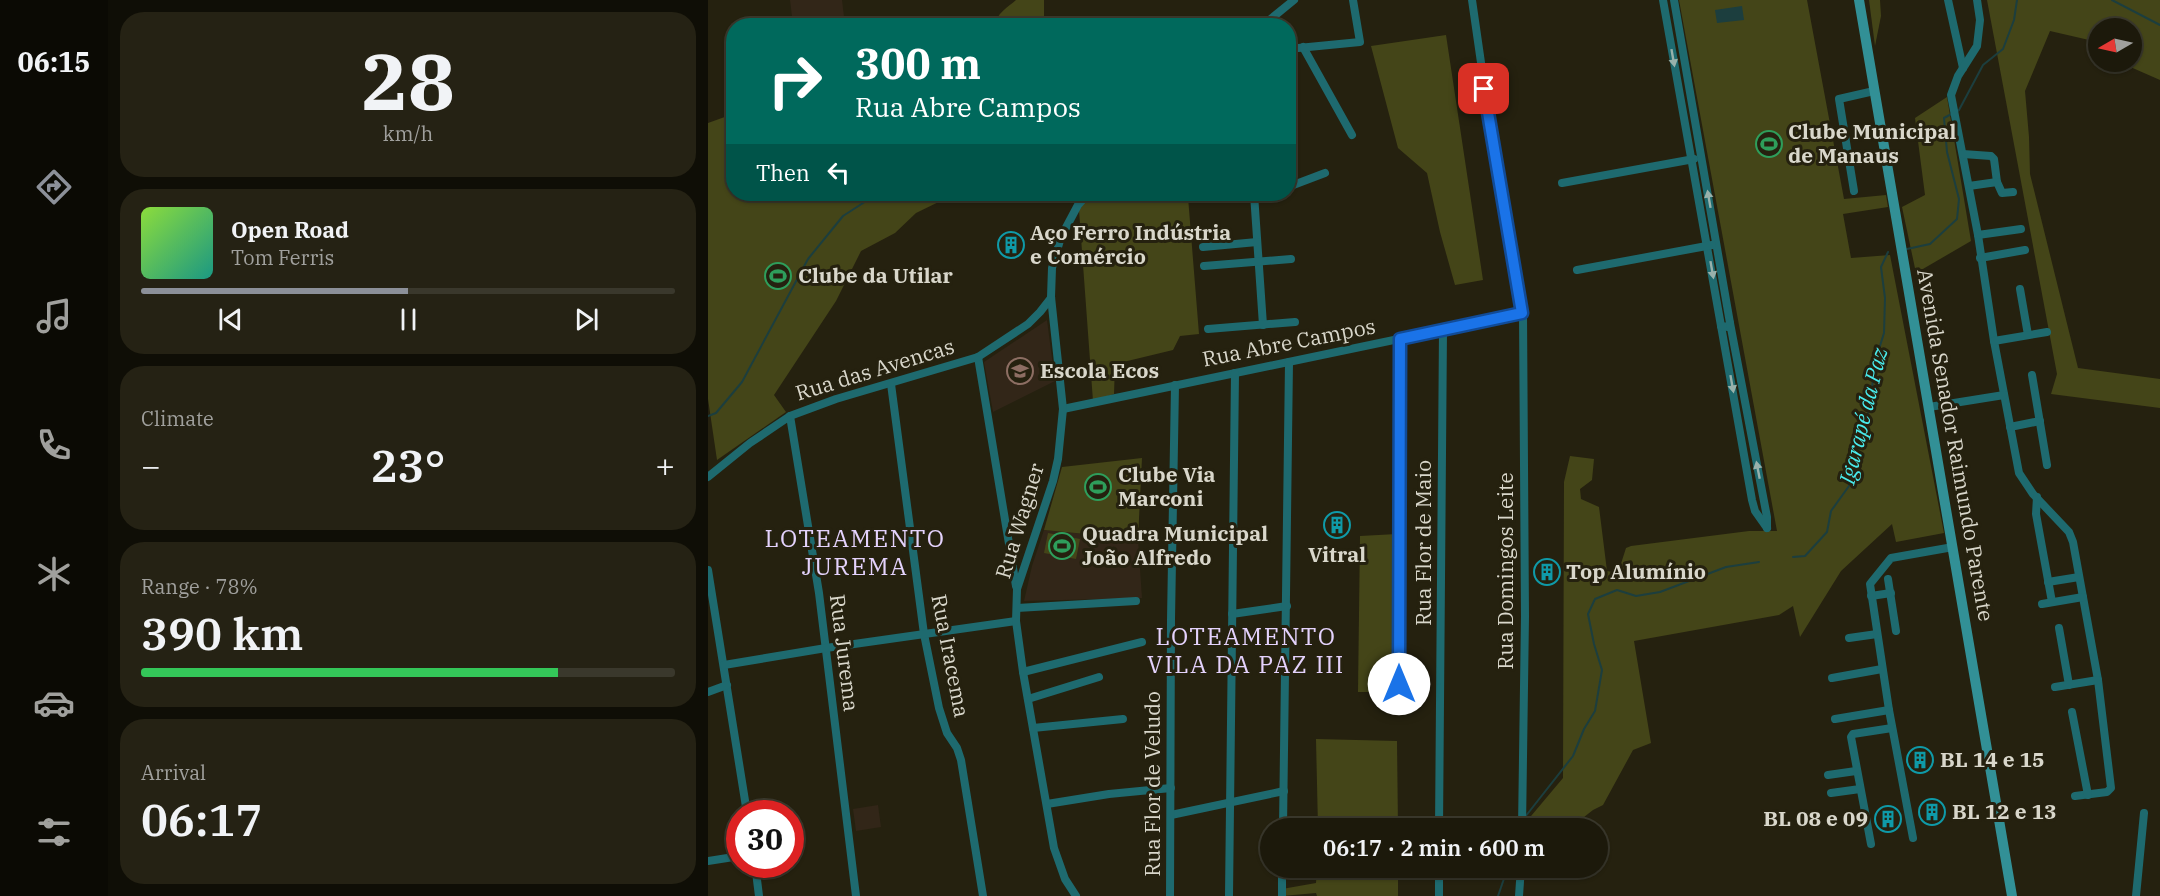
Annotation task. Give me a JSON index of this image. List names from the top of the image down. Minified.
{"streets":{"street":["Rua Abre Campos","Rua das Avencas","Avenida Senador Raimundo Parente","Rua Wagner","Rua Flor de Maio","Rua Domingos Leite","Rua Jurema","Rua Iracema","Rua Flor de Veludo"]},"crossings":[["Rua Abre Campos","Rua Wagner"],["Rua Abre Campos","Rua Flor de Maio"],["Rua Abre Campos","Rua Domingos Leite"],["Rua Abre Campos","Rua Flor de Veludo"],["Rua das Avencas","Rua Wagner"],["Rua das Avencas","Rua Jurema"],["Rua das Avencas","Rua Iracema"]],"districts":["LOTEAMENTO JUREMA","LOTEAMENTO VILA DA PAZ III"],"water":["Igarapé da Paz"],"places":{"sports":["Clube Municipal de Manaus","Clube da Utilar","Clube Via Marconi","Quadra Municipal João Alfredo"],"building":["Aço Ferro Indústria e Comércio","Vitral","Top Alumínio","BL 14 e 15","BL 12 e 13","BL 08 e 09"],"school or university":["Escola Ecos"]},"north":"left","page":{"tabs":"06:15","tile":[["28","km/h"],"Climate",["Range · 78%","390 km"],["Arrival","06:17"]],"turn":["300 m","Rua Abre Campos"],"then":"Then","song":["Open Road","Tom Ferris"],"heat":["−","23°","+"],"limit":"30","trip":"06:17 · 2 min · 600 m"}}
